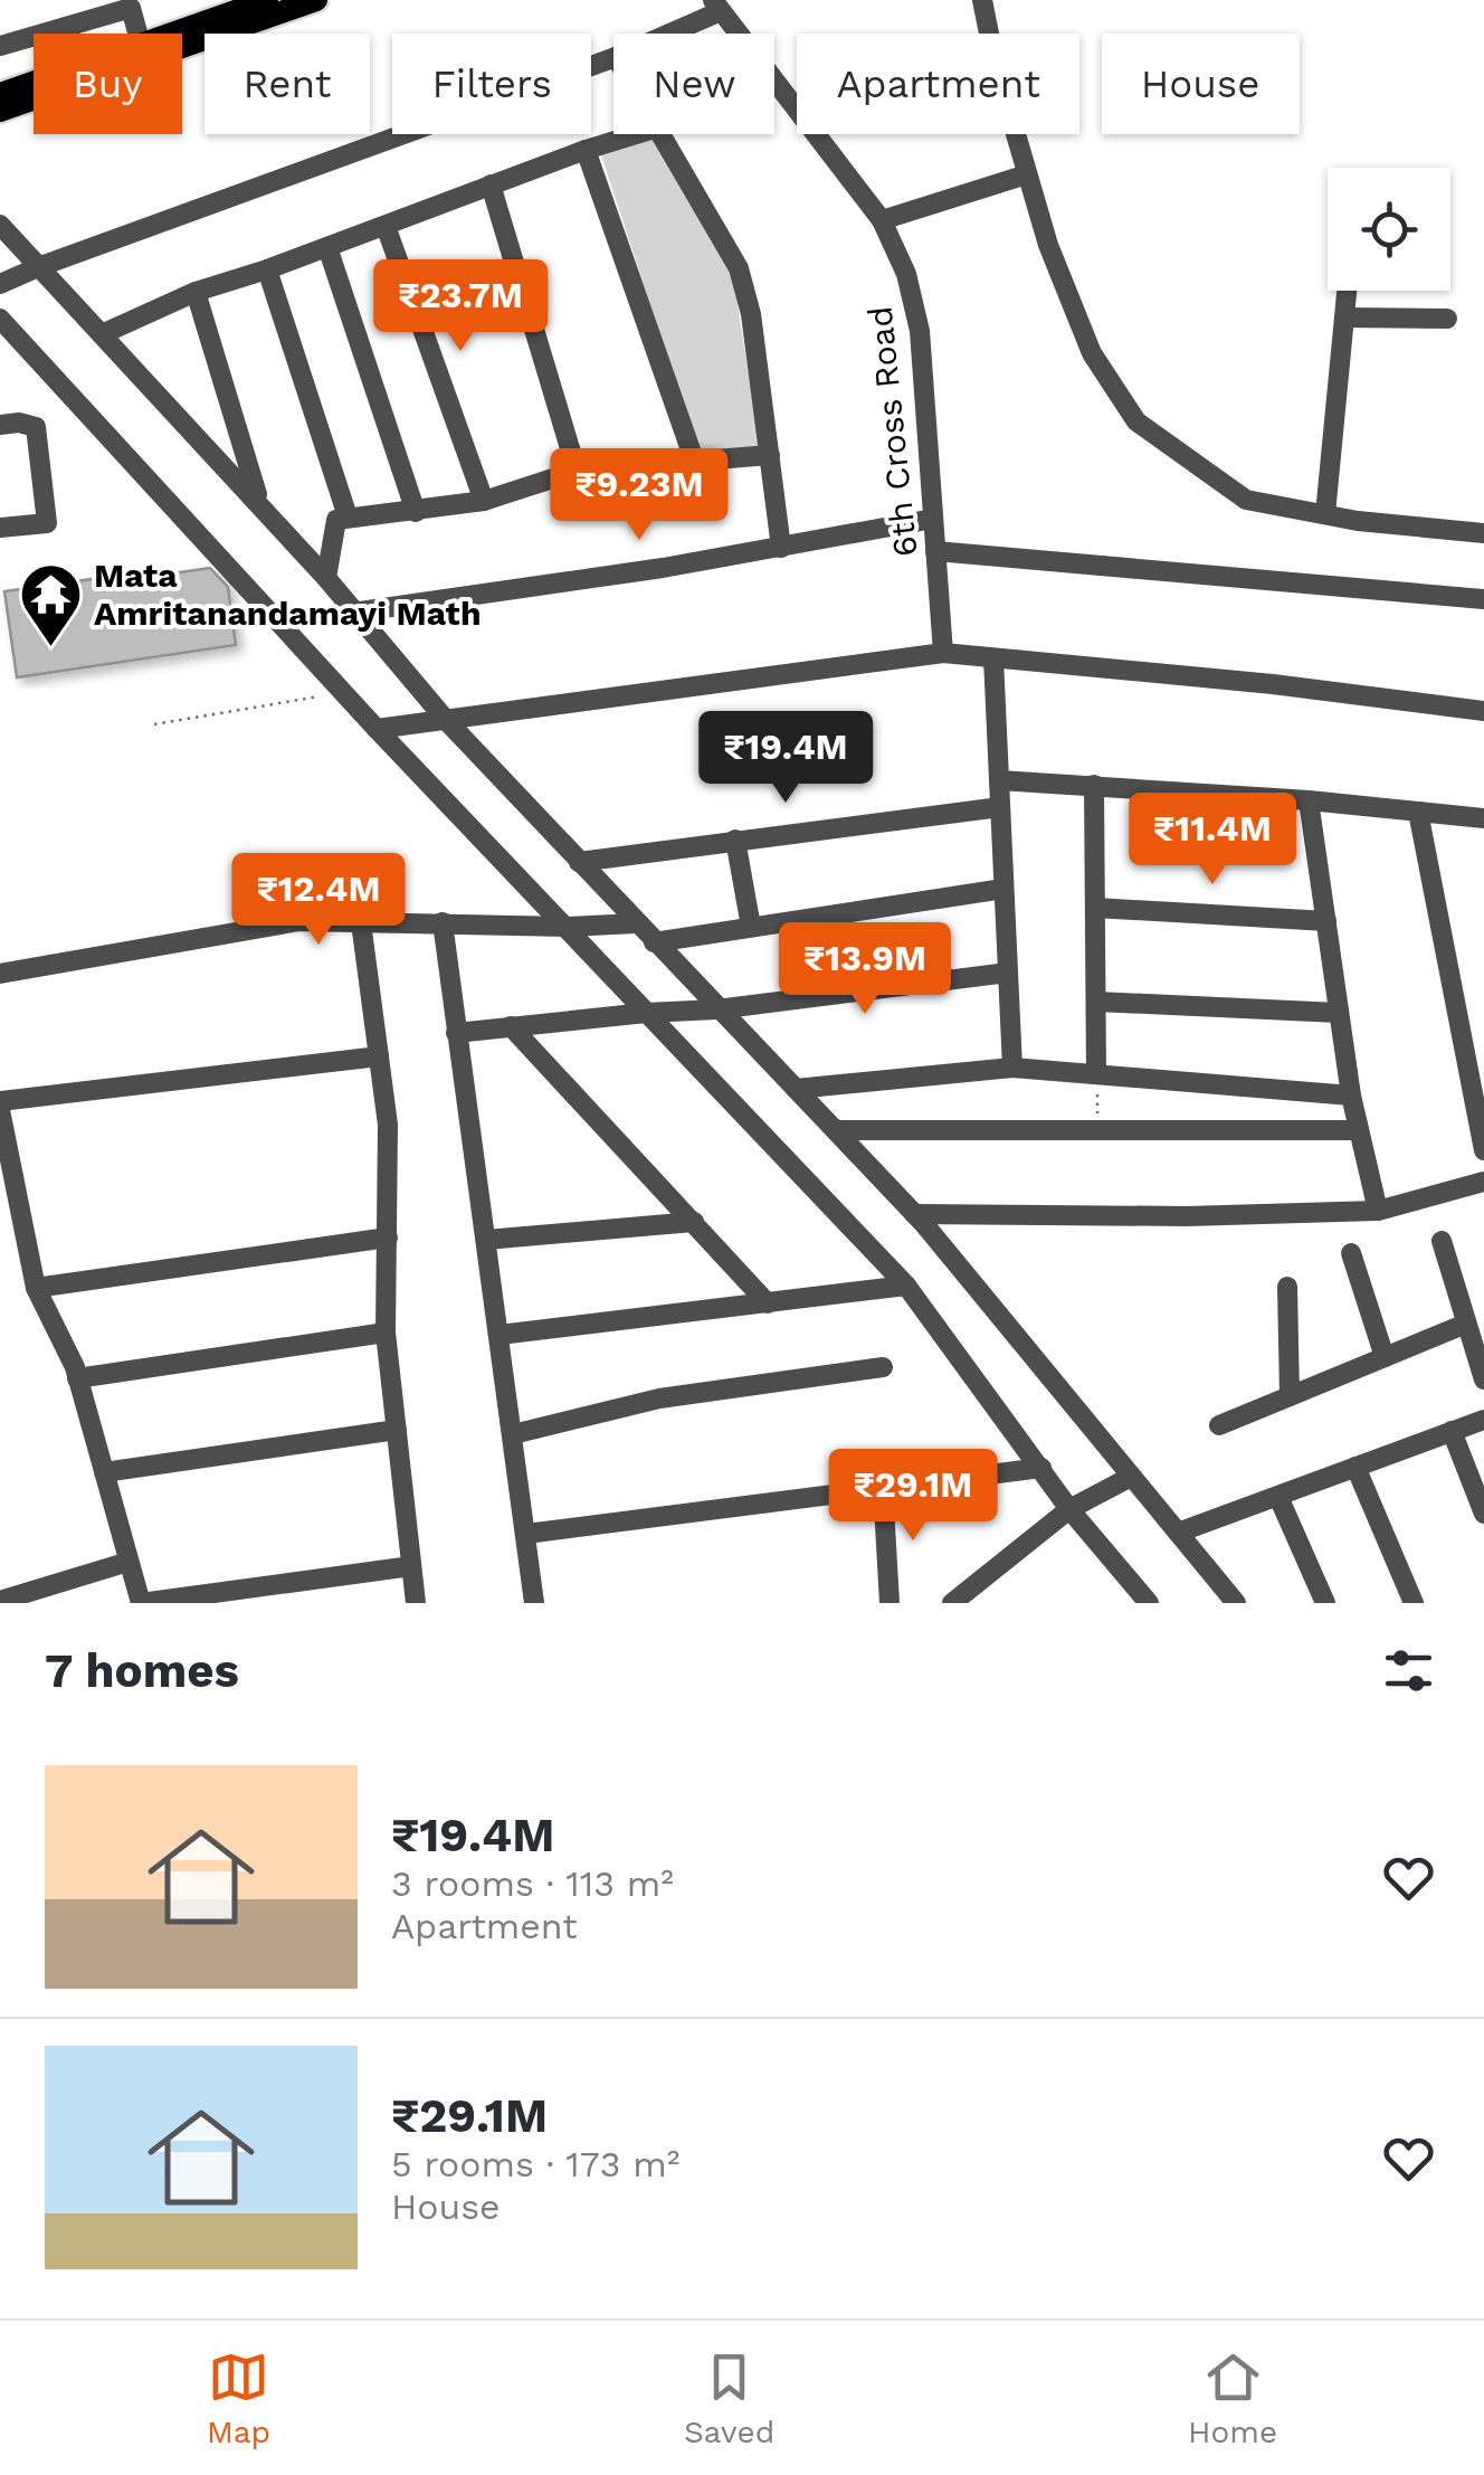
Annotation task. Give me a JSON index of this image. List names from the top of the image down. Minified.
{"streets":{"street":["6th Cross Road"]},"places":{"temple":["Mata Amritanandamayi Math"]},"page":{"chip":["Buy","Rent","Filters","New","Apartment","House"],"price":["₹23.7M","₹9.23M","₹19.4M","₹11.4M","₹12.4M","₹13.9M","₹29.1M"],"heading":"7 homes","list":[{"name":"₹19.4M","note":"3 rooms · 113 m² · Apartment"},{"name":"₹29.1M","note":"5 rooms · 173 m² · House"}],"tabs":["Map","Saved","Home"]}}
